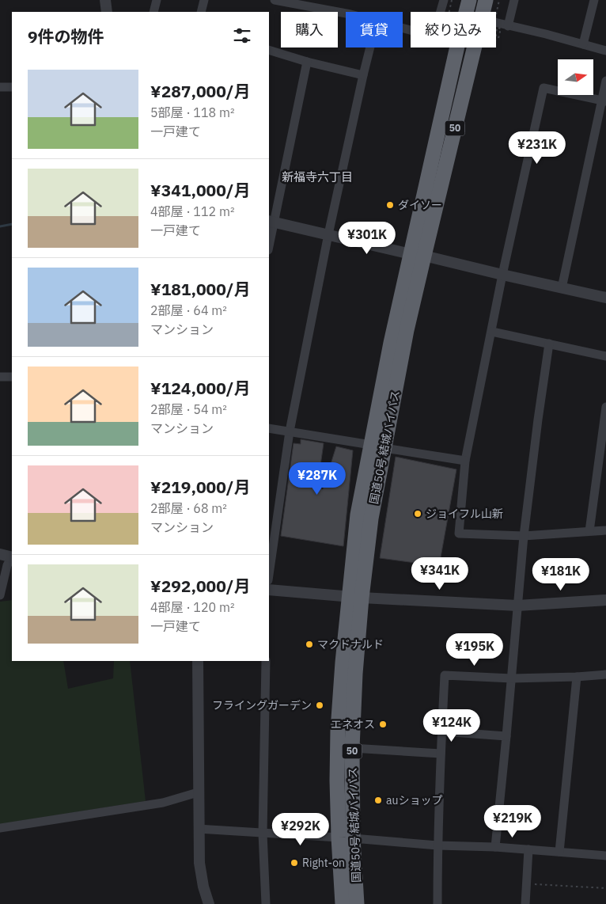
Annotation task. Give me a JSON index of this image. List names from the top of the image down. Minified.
{"streets":{"highway":["50","国道50号 結城バイパス"]},"districts":["新福寺六丁目"],"places":["ダイソー","ジョイフル山新","マクドナルド","フライングガーデン","エネオス","auショップ","Right-on"],"north":"right","page":{"chip":["購入","賃貸","絞り込み"],"heading":"9件の物件","list":[{"name":"¥287,000/月","note":"5部屋 · 118 m² · 一戸建て"},{"name":"¥341,000/月","note":"4部屋 · 112 m² · 一戸建て"},{"name":"¥181,000/月","note":"2部屋 · 64 m² · マンション"},{"name":"¥124,000/月","note":"2部屋 · 54 m² · マンション"},{"name":"¥219,000/月","note":"2部屋 · 68 m² · マンション"},{"name":"¥292,000/月","note":"4部屋 · 120 m² · 一戸建て"}],"price":["¥231K","¥301K","¥287K","¥341K","¥181K","¥195K","¥124K","¥219K","¥292K"]}}
